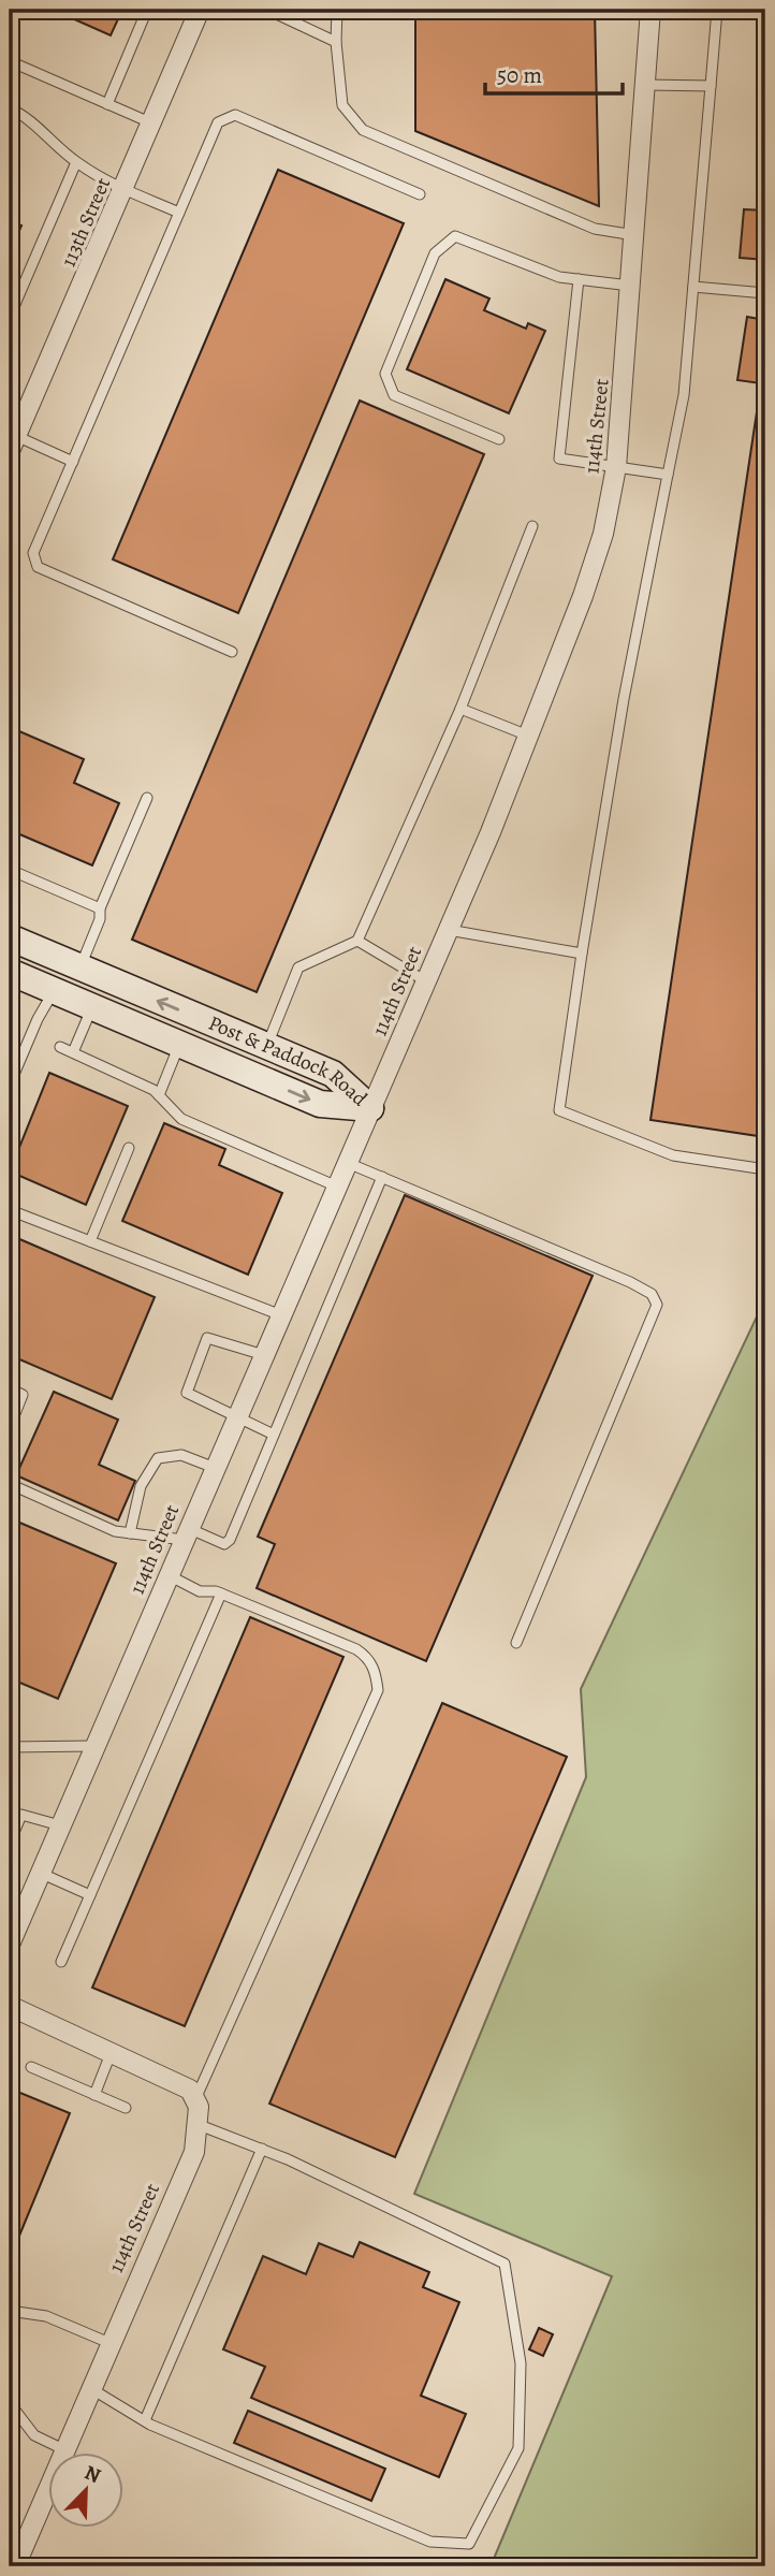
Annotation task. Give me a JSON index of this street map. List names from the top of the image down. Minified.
{"streets":{"street":["113th Street","114th Street","Post & Paddock Road"]},"crossings":[["114th Street","Post & Paddock Road"]],"scale_bar":"50 m","north":"top right"}
